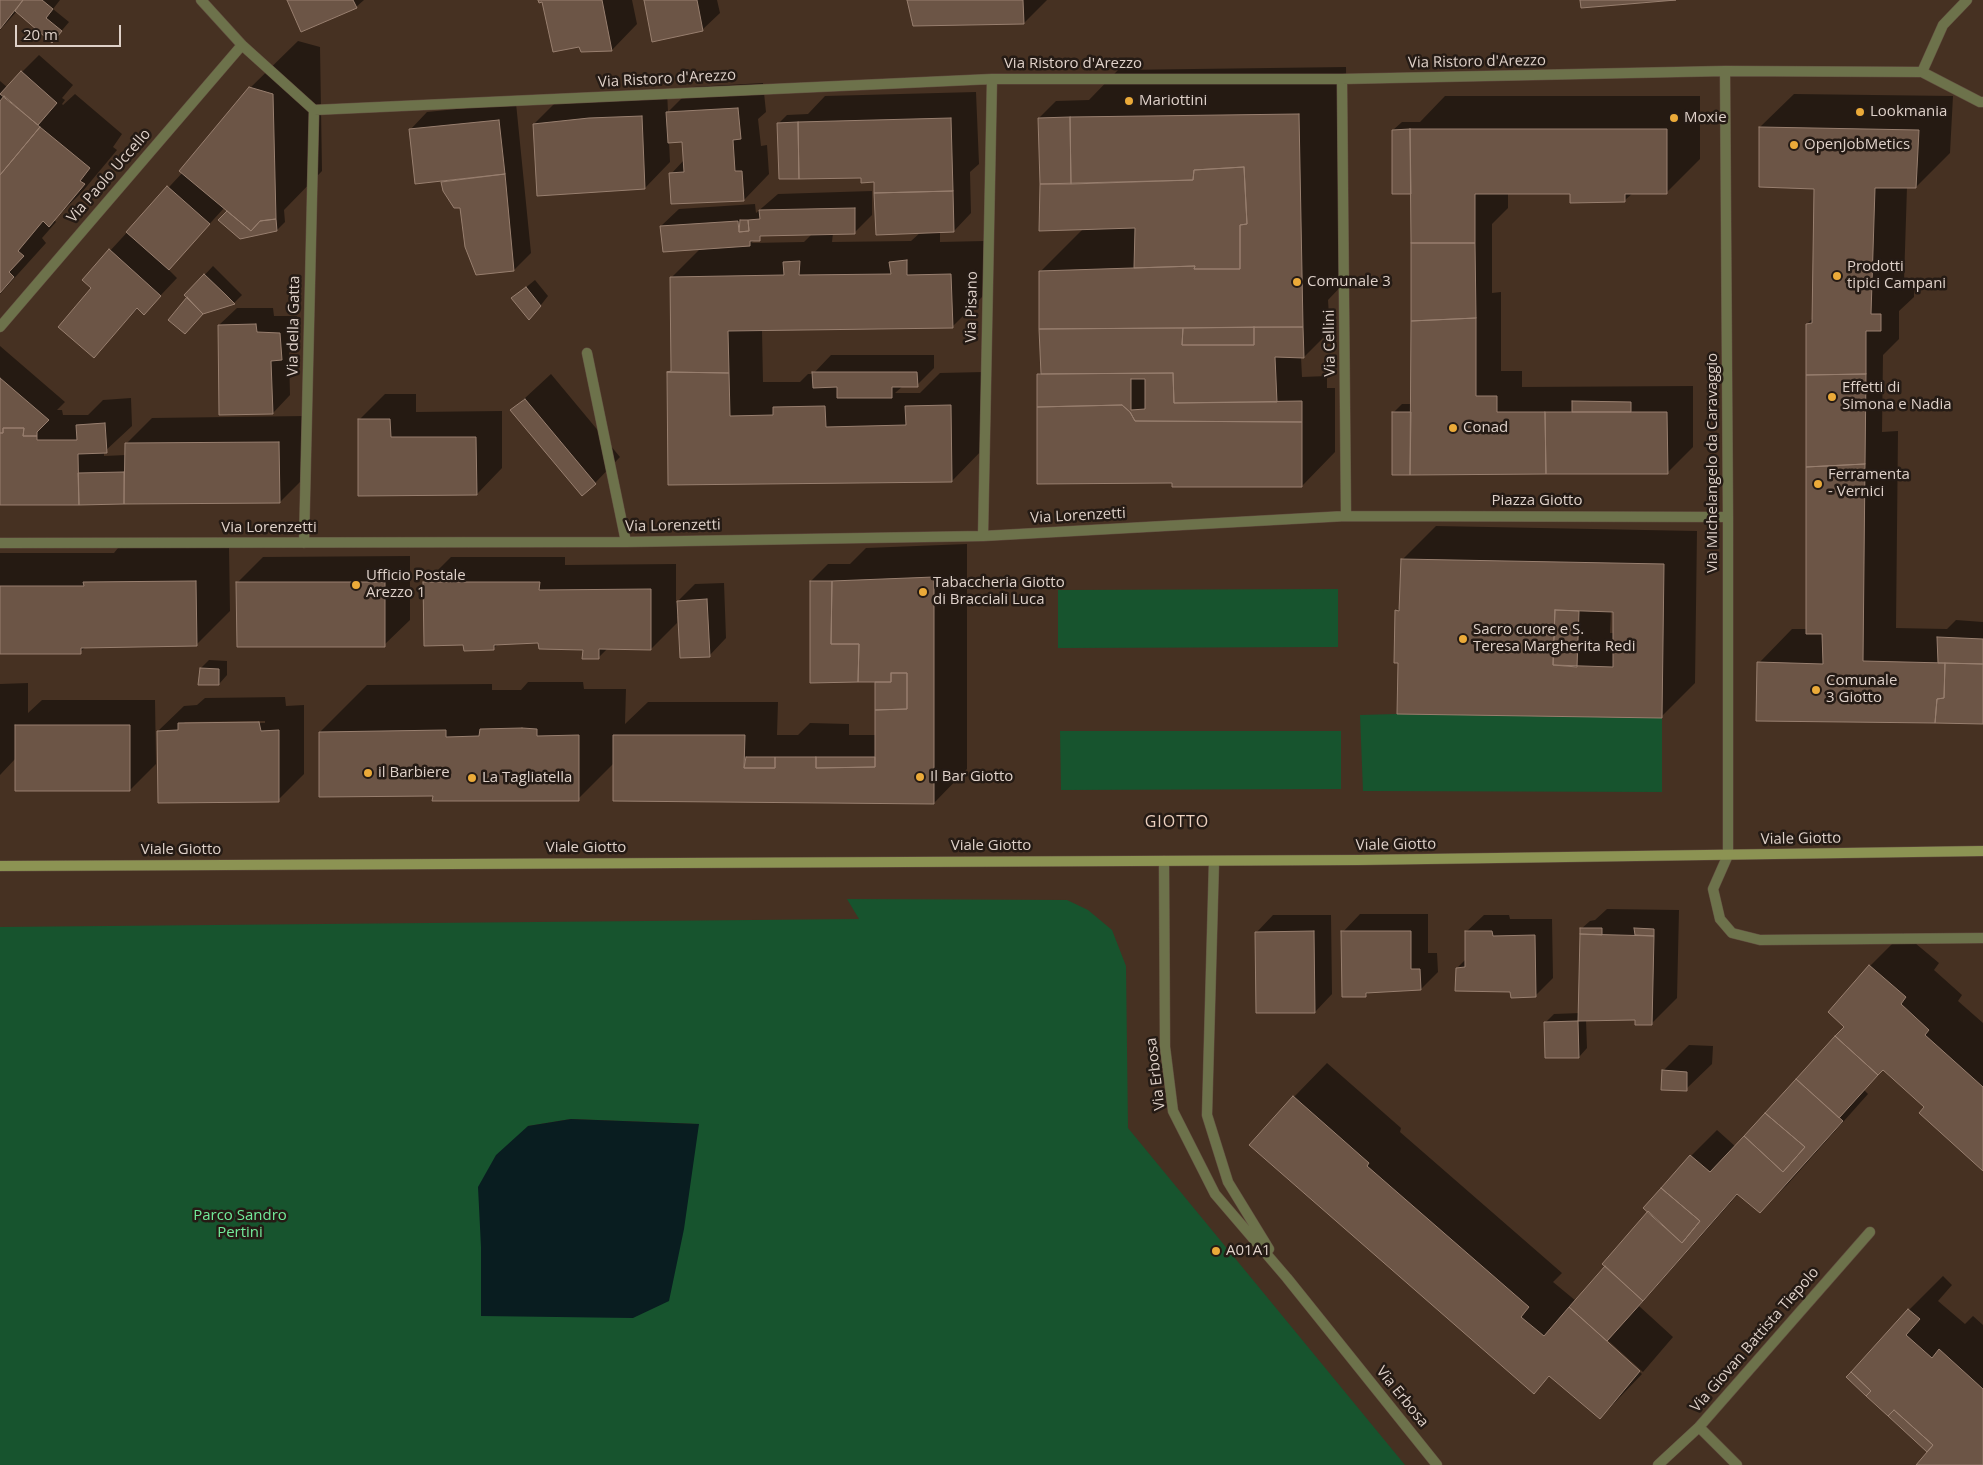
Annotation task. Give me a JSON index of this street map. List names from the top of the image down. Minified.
{"streets":{"street":["Via Ristoro d'Arezzo","Via Paolo Uccello","Via Pisano","Via della Gatta","Via Cellini","Via Michelangelo da Caravaggio","Piazza Giotto","Via Lorenzetti","Viale Giotto","Via Erbosa","Via Giovan Battista Tiepolo"]},"crossings":[["Via Ristoro d'Arezzo","Via Pisano"],["Via Ristoro d'Arezzo","Via della Gatta"],["Via Ristoro d'Arezzo","Via Cellini"],["Via Ristoro d'Arezzo","Via Michelangelo da Caravaggio"],["Via Pisano","Via Lorenzetti"],["Via della Gatta","Via Lorenzetti"],["Via Cellini","Piazza Giotto"],["Via Cellini","Via Lorenzetti"],["Via Michelangelo da Caravaggio","Piazza Giotto"],["Via Michelangelo da Caravaggio","Viale Giotto"],["Piazza Giotto","Via Lorenzetti"],["Viale Giotto","Via Erbosa"]],"districts":["GIOTTO"],"parks":["Parco Sandro Pertini"],"places":["Mariottini","Lookmania","Moxie","OpenJobMetics","Prodotti tipici Campani","Comunale 3","Effetti di Simona e Nadia","Conad","Ferramenta - Vernici","Ufficio Postale Arezzo 1","Tabaccheria Giotto di Bracciali Luca","Sacro cuore e S. Teresa Margherita Redi","Comunale 3 Giotto","il Barbiere","Il Bar Giotto","La Tagliatella","A01A1"],"scale_bar":"20 m"}
